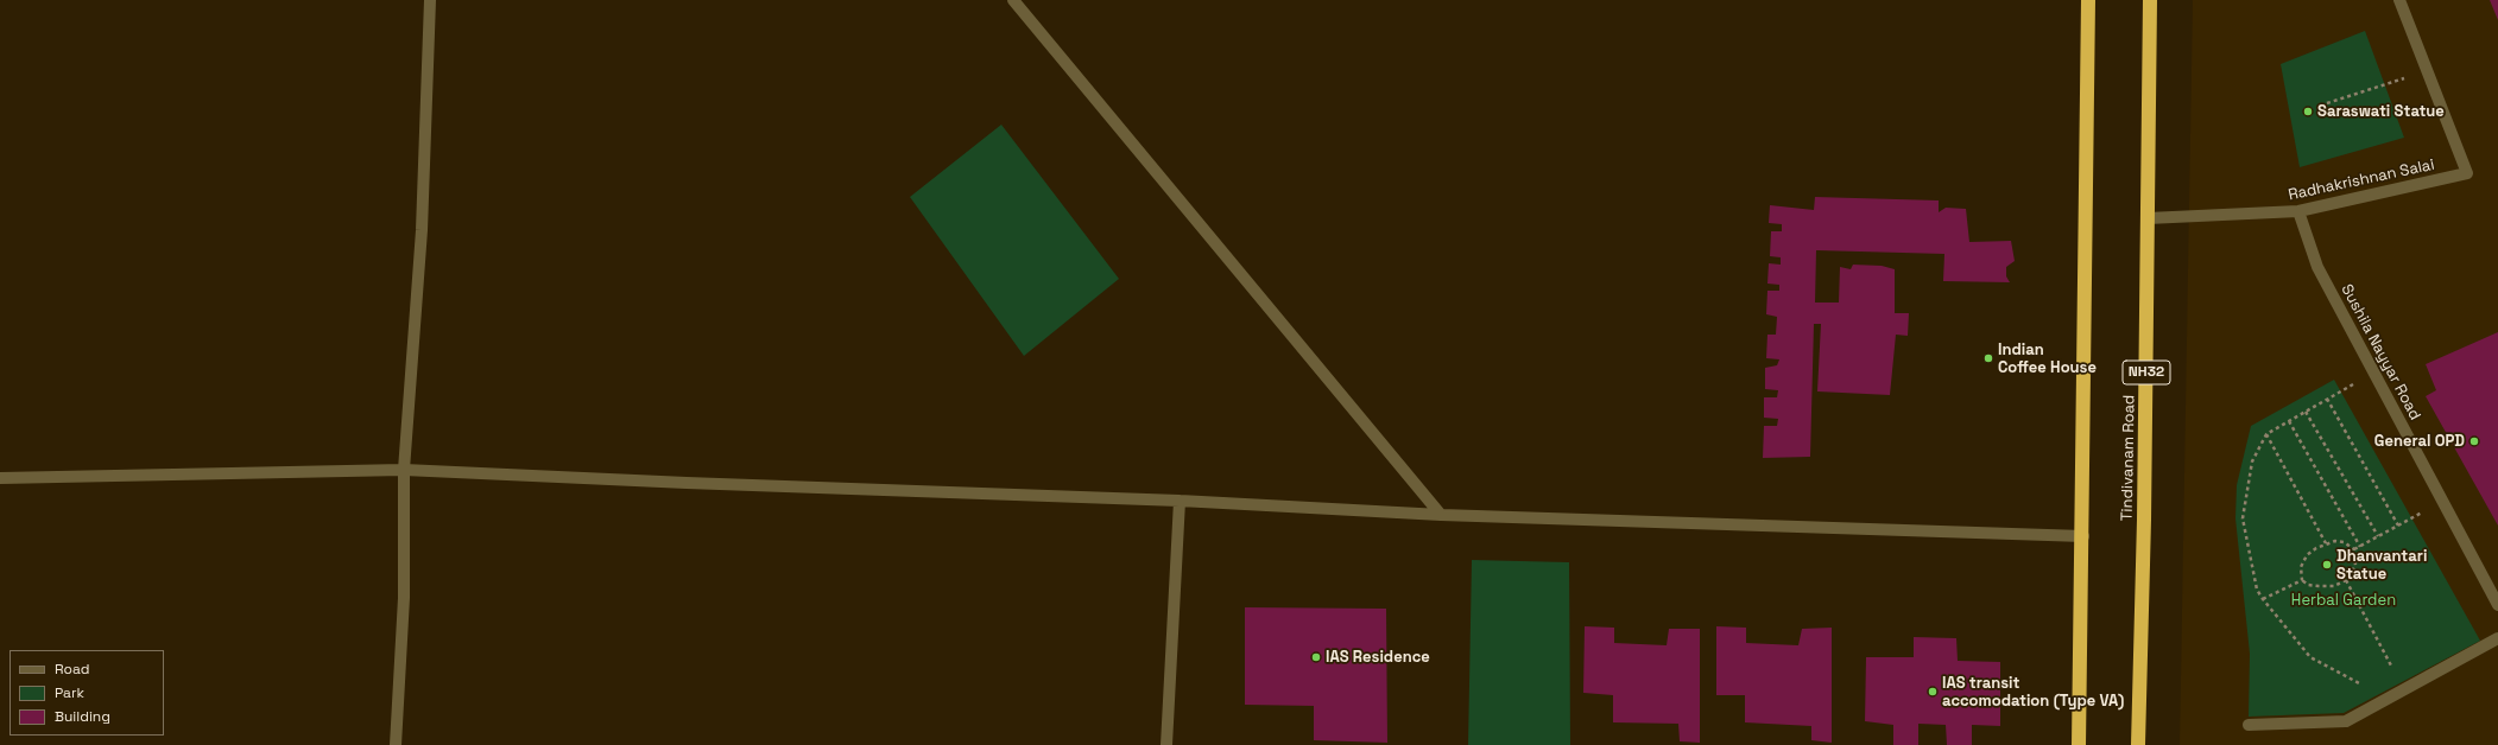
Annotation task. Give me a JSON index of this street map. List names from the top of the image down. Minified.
{"streets":{"highway":["NH32","Tindivanam Road"],"street":["Radhakrishnan Salai","Sushila Nayyar Road"]},"crossings":[["Radhakrishnan Salai","Sushila Nayyar Road"],["Radhakrishnan Salai","Tindivanam Road"]],"parks":["Herbal Garden"],"places":["Saraswati Statue","Indian Coffee House","General OPD","Dhanvantari Statue","IAS Residence","IAS transit accomodation (Type VA)"],"legend":["Road","Park","Building"]}
